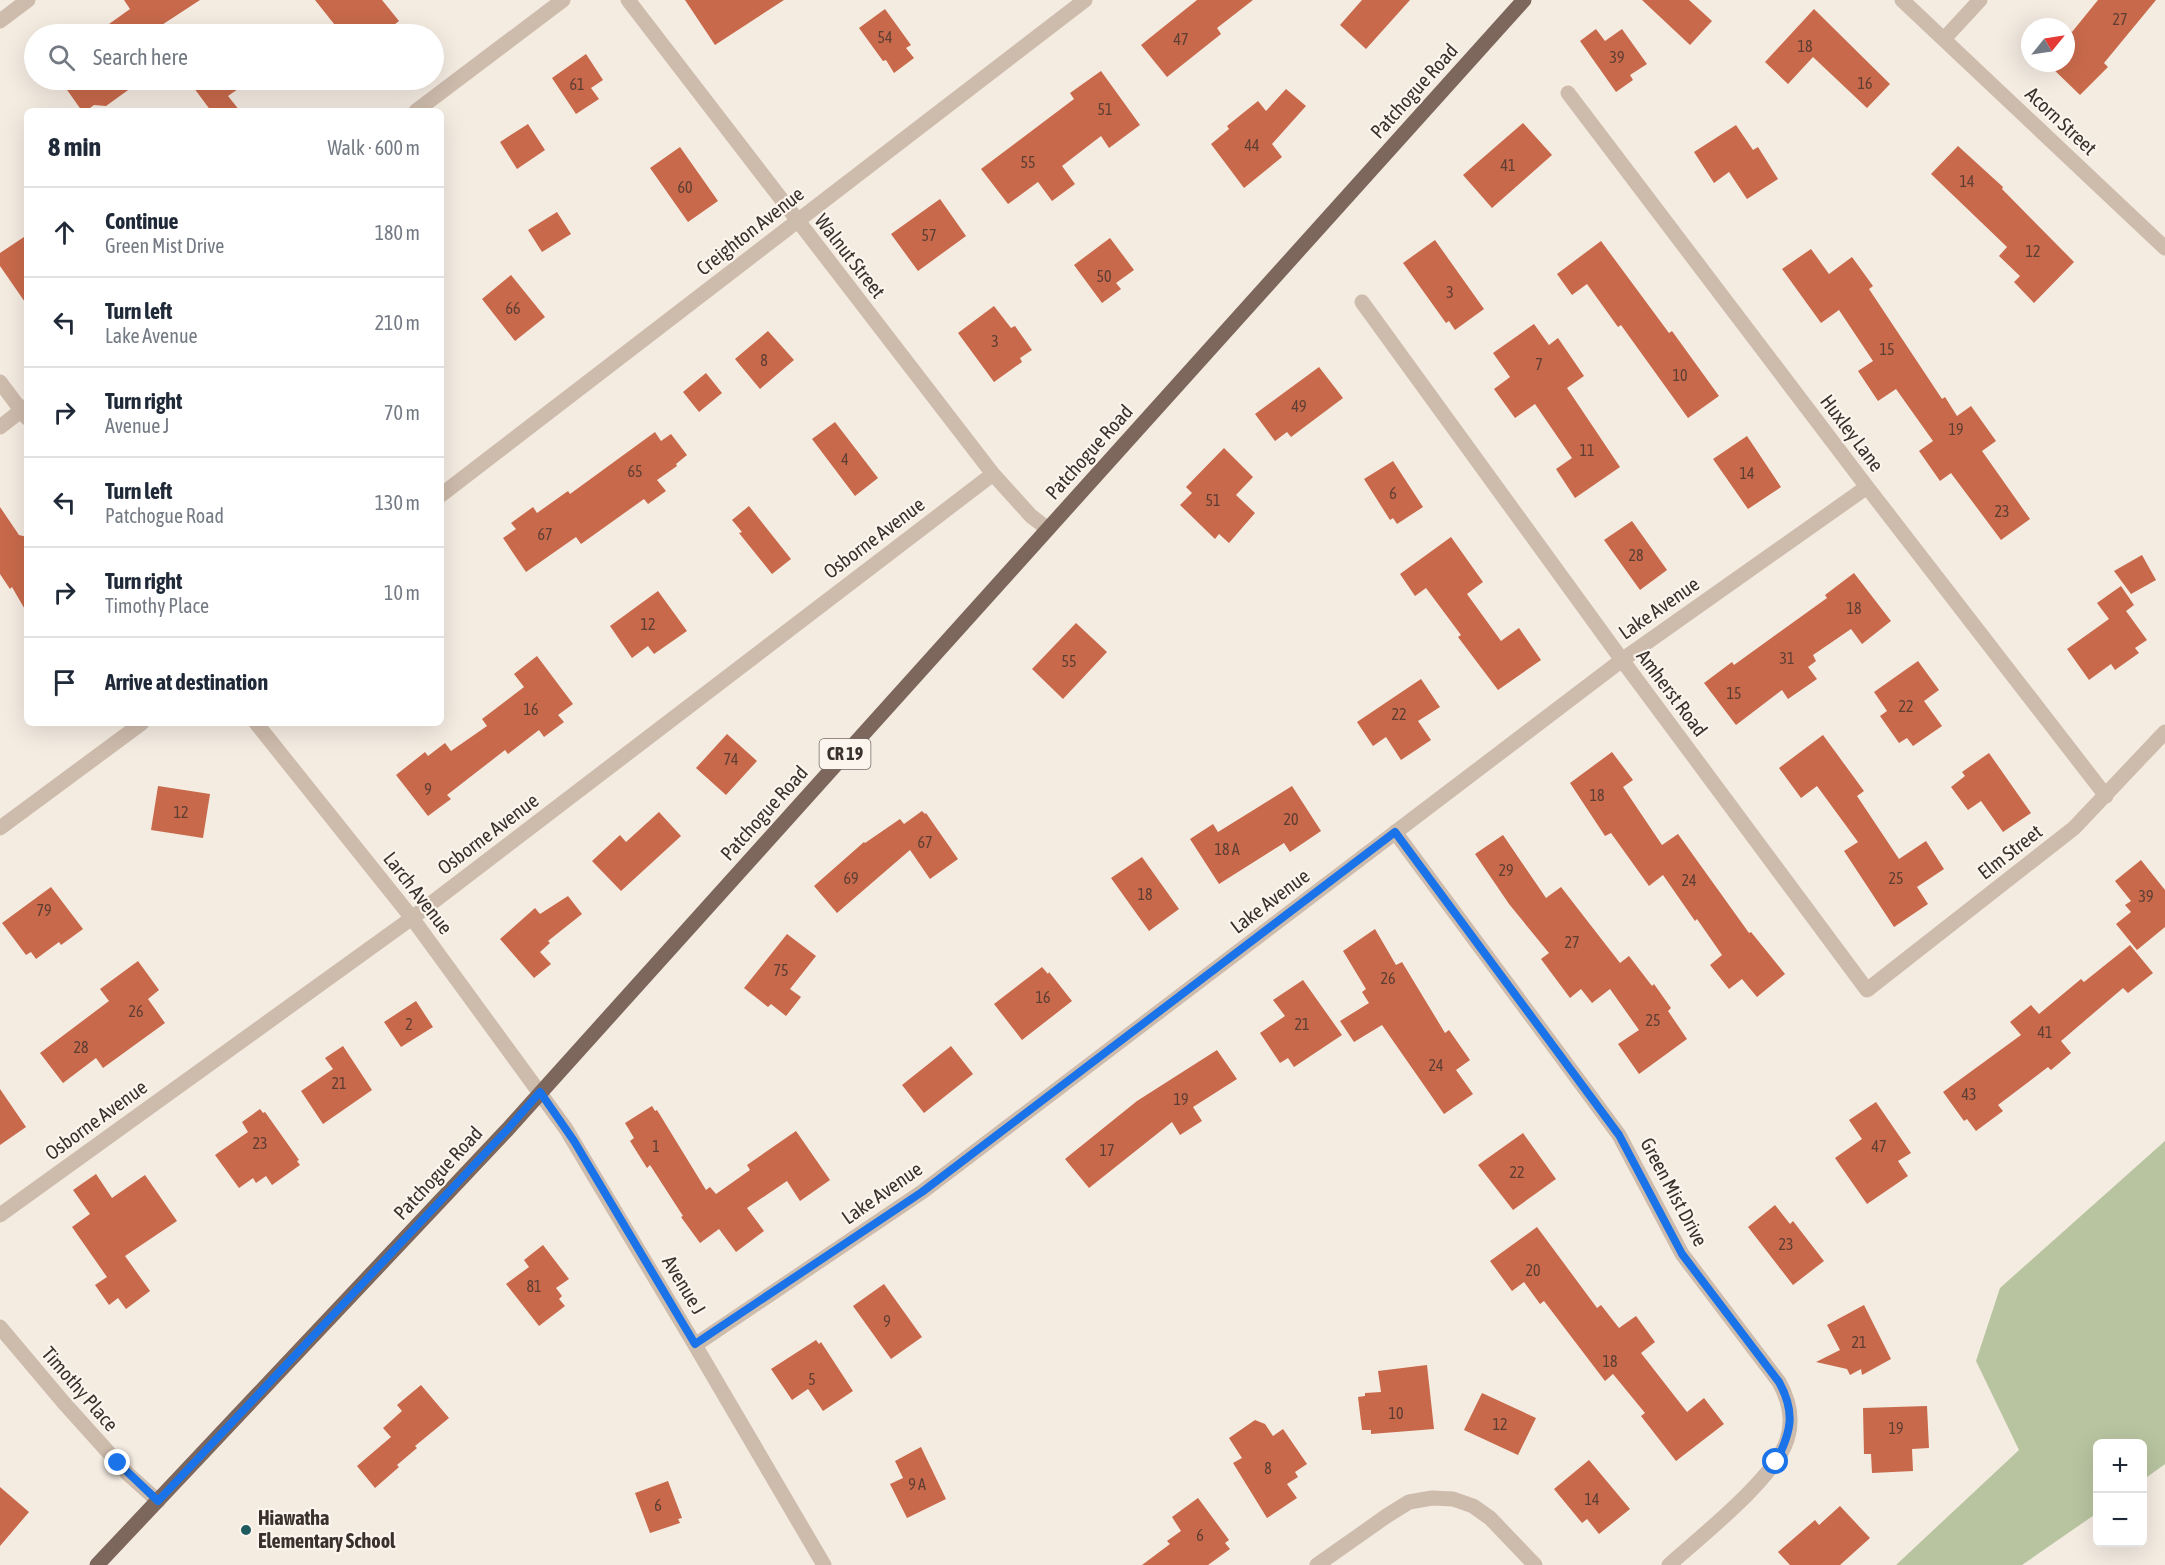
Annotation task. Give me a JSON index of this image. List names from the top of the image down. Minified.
{"streets":{"main road":["Patchogue Road","CR 19"],"street":["Acorn Street","Creighton Avenue","Walnut Street","Huxley Lane","Osborne Avenue","Lake Avenue","Amherst Road","Elm Street","Larch Avenue","Green Mist Drive","Avenue J","Timothy Place"]},"crossings":[["Patchogue Road","Walnut Street"],["Patchogue Road","Larch Avenue"],["Patchogue Road","Avenue J"],["Patchogue Road","Timothy Place"],["Creighton Avenue","Walnut Street"],["Walnut Street","Osborne Avenue"],["Huxley Lane","Lake Avenue"],["Huxley Lane","Elm Street"],["Osborne Avenue","Larch Avenue"],["Lake Avenue","Amherst Road"],["Lake Avenue","Green Mist Drive"],["Lake Avenue","Avenue J"],["Amherst Road","Elm Street"],["Larch Avenue","Avenue J"]],"places":["Hiawatha Elementary School"],"house_numbers":["27","54","47","18","39","16","61","51","44","55","41","14","60","57","12","50","3","66","3","15","8","7","10","49","19","11","4","65","14","6","51","23","67","28","18","12","31","55","15","22","16","22","74","9","18","12","20","67","18 A","29","69","25","24","18","39","79","27","75","26","16","26","25","2","21","41","28","24","21","43","19","23","1","47","17","22","23","20","81","9","21","18","5","10","12","19","8","9 A","14","6","6"],"north":"top right","page":{"search":"Search here","heading":["8 min","Walk · 600 m"],"list":[["Continue","Green Mist Drive","180 m"],["Turn left","Lake Avenue","210 m"],["Turn right","Avenue J","70 m"],["Turn left","Patchogue Road","130 m"],["Turn right","Timothy Place","10 m"],"Arrive at destination"],"map_buttons":["+","−"]}}
